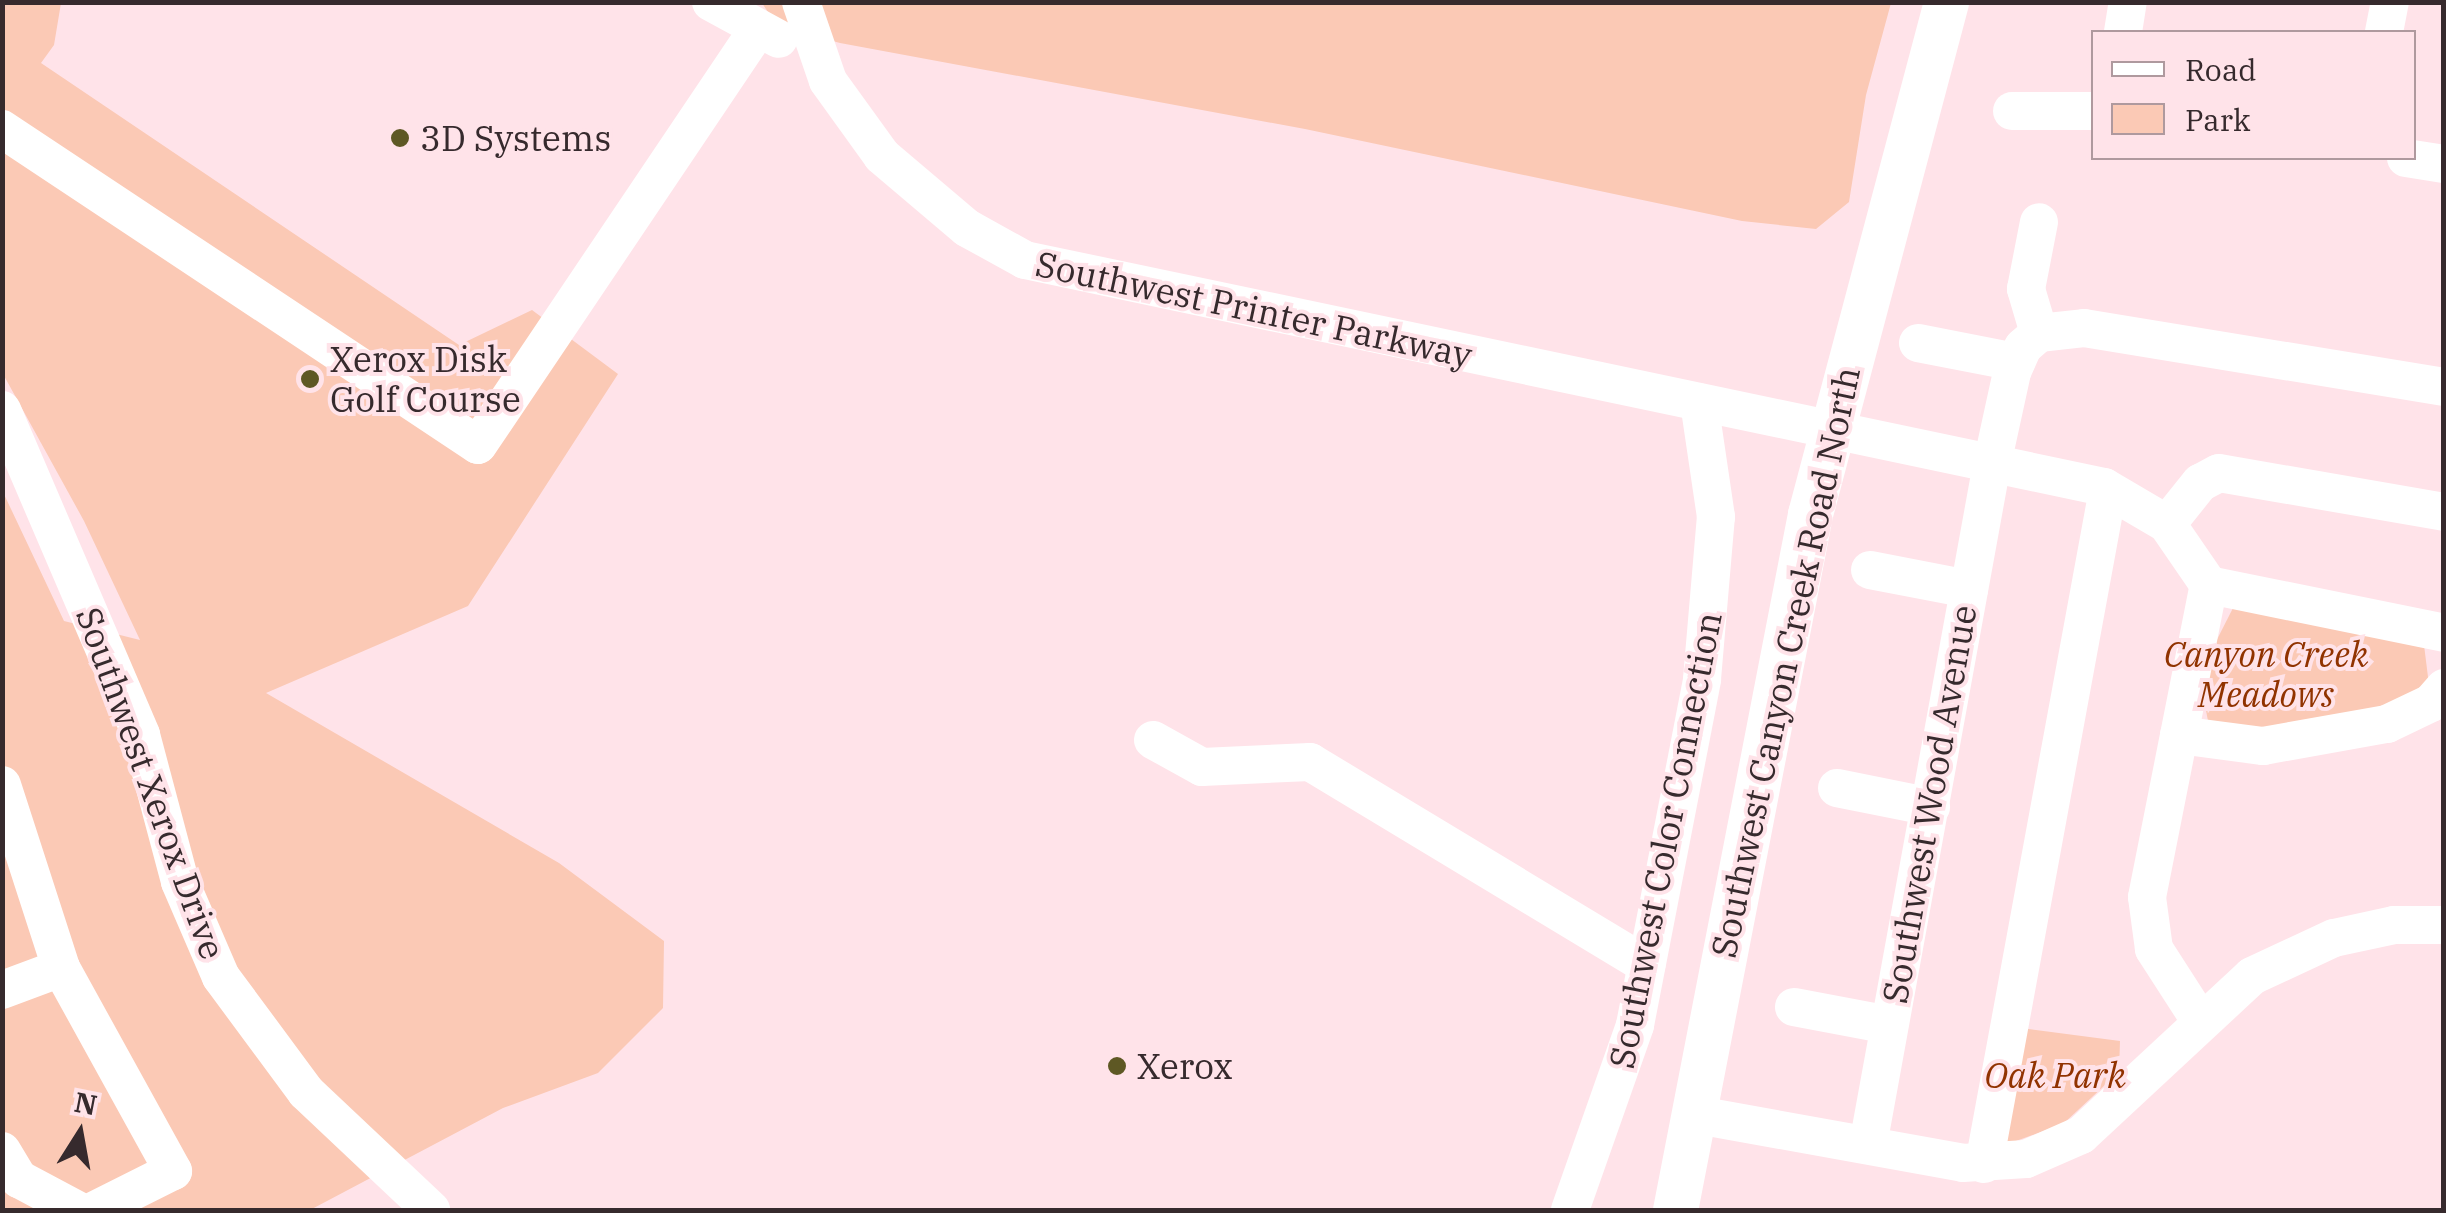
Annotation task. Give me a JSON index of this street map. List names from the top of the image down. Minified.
{"streets":{"main road":["Southwest Canyon Creek Road North"],"street":["Southwest Printer Parkway","Southwest Xerox Drive","Southwest Wood Avenue","Southwest Color Connection"]},"crossings":[["Southwest Printer Parkway","Southwest Canyon Creek Road North"],["Southwest Printer Parkway","Southwest Wood Avenue"],["Southwest Printer Parkway","Southwest Color Connection"]],"parks":["Canyon Creek Meadows","Oak Park"],"places":["3D Systems","Xerox Disk Golf Course","Xerox"],"legend":["Road","Park"],"north":"top"}
